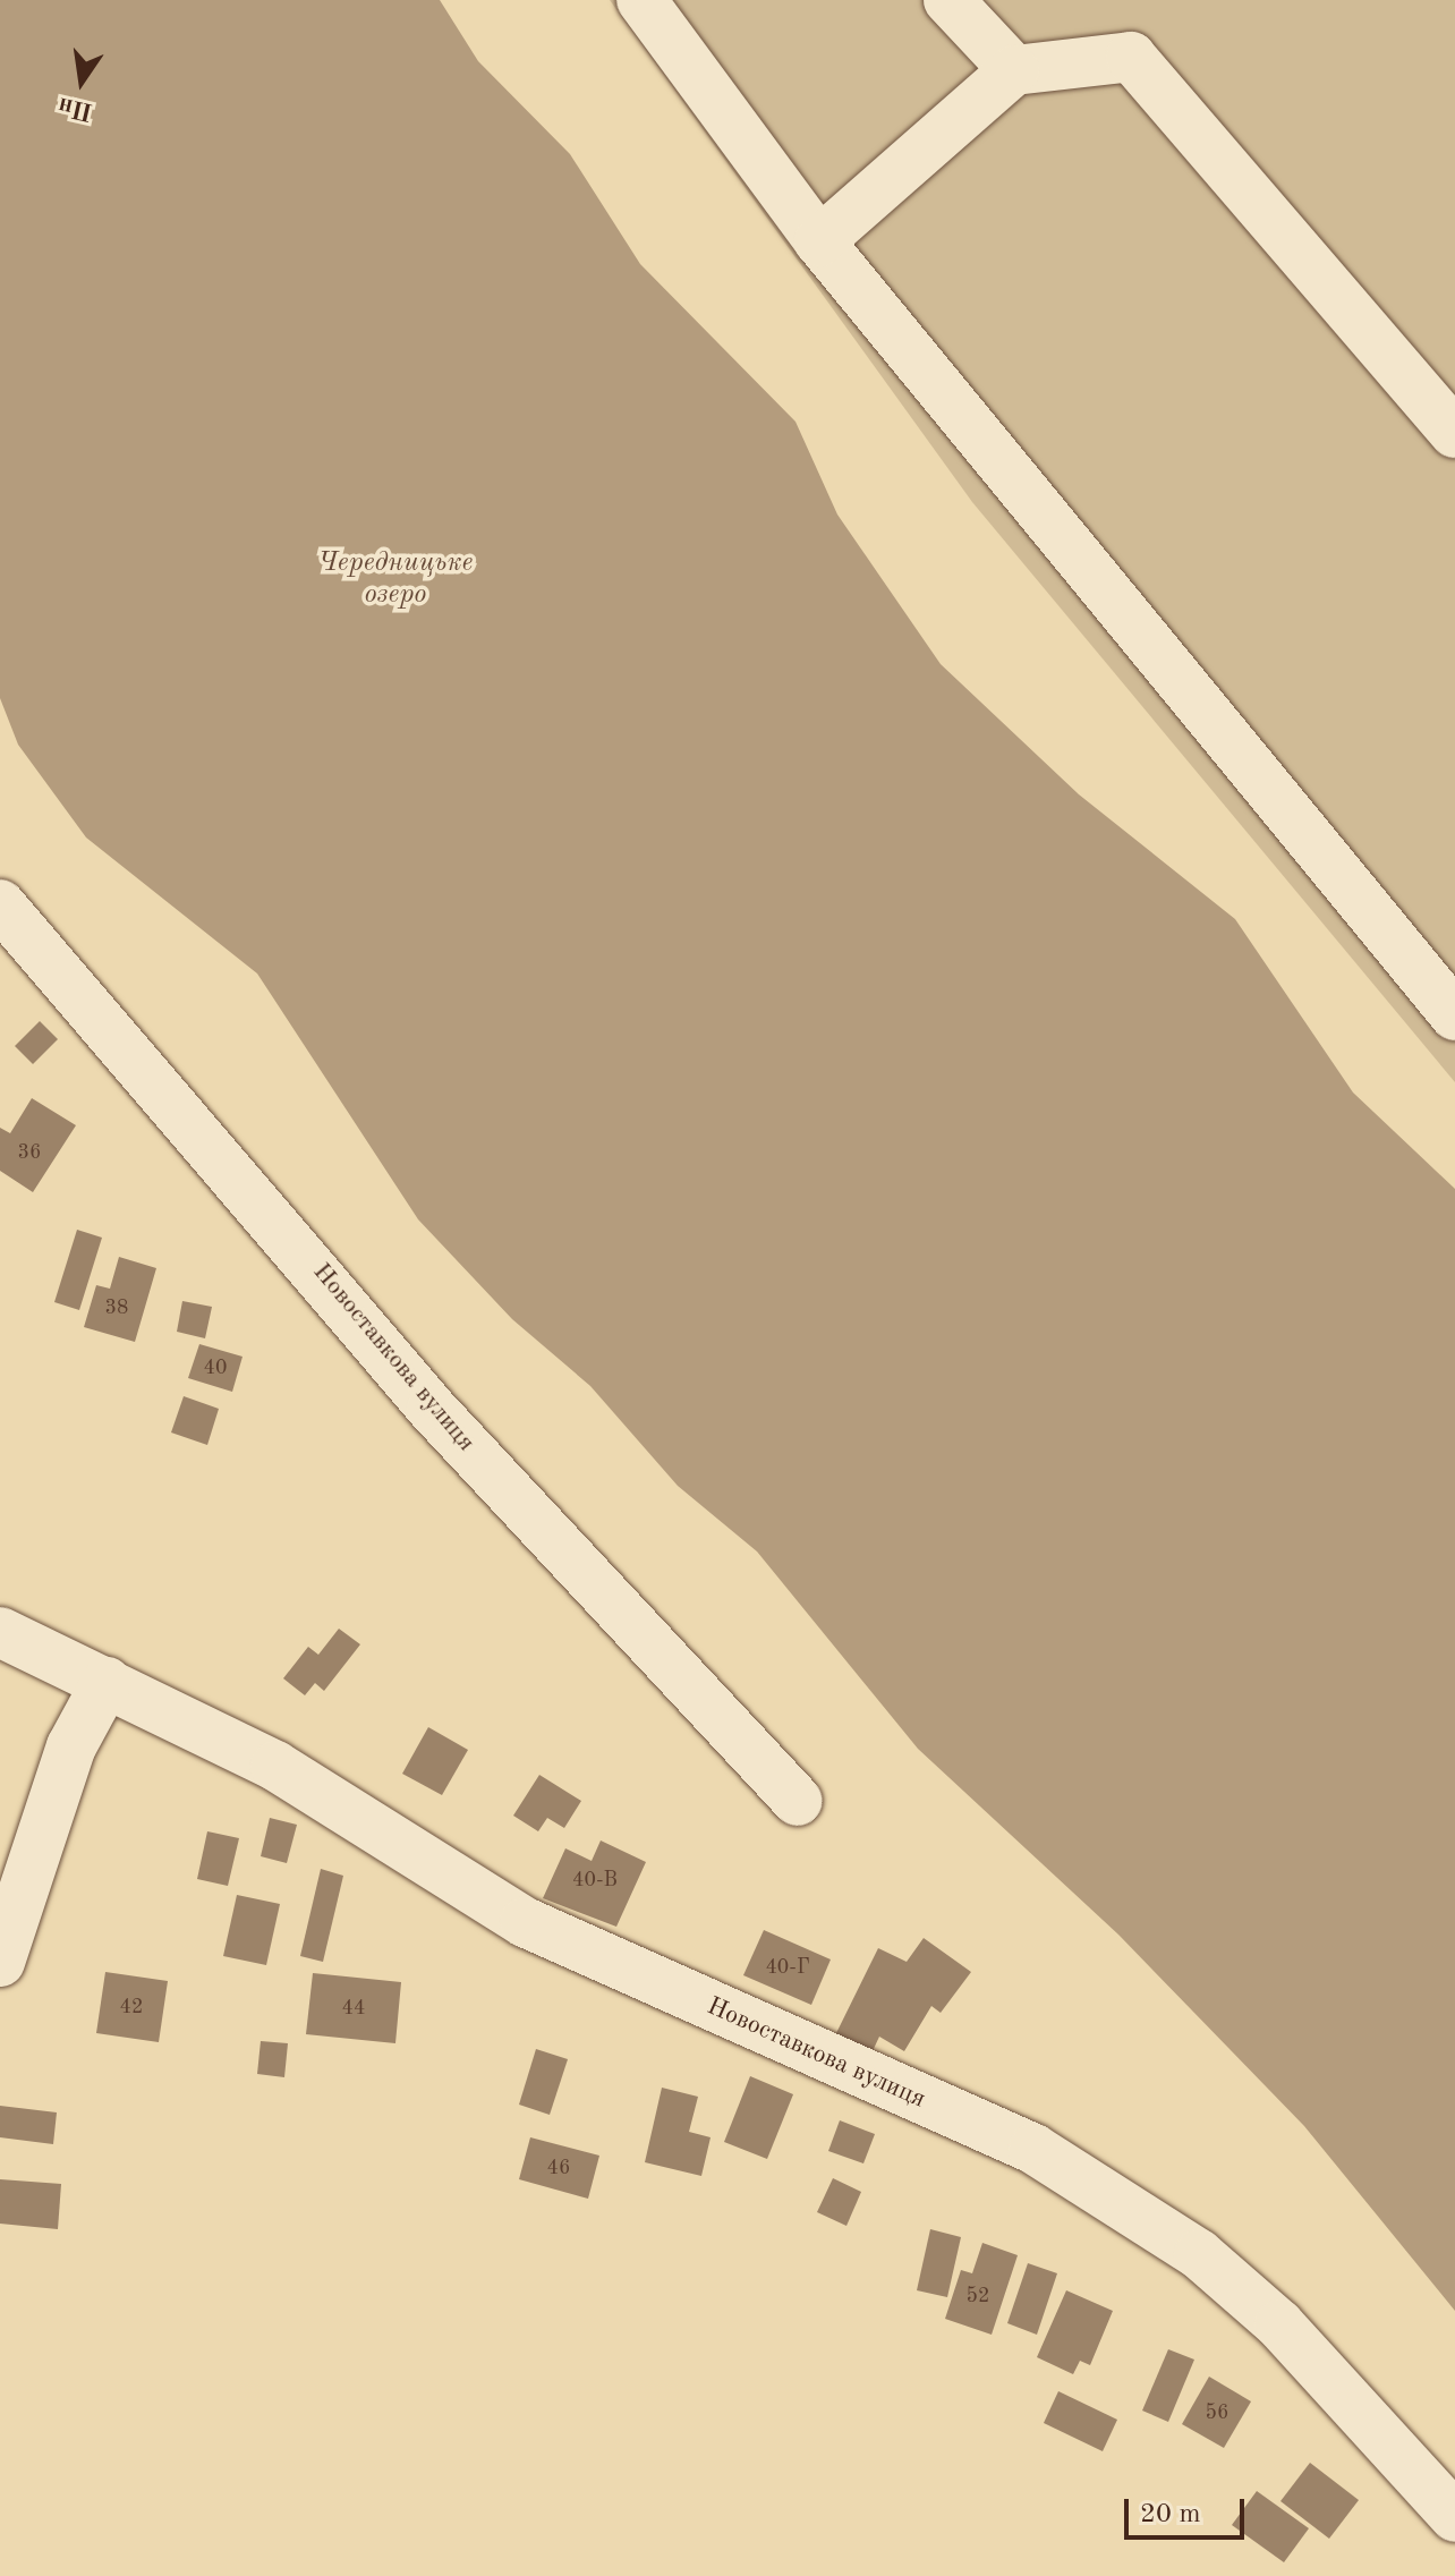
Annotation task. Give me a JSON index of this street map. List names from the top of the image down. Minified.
{"streets":{"street":["Новоставкова вулиця"]},"water":["Чередницьке озеро"],"house_numbers":["36","38","40","40-В","40-Г","42","44","46","52","56"],"scale_bar":"20 m","north":"bottom"}
